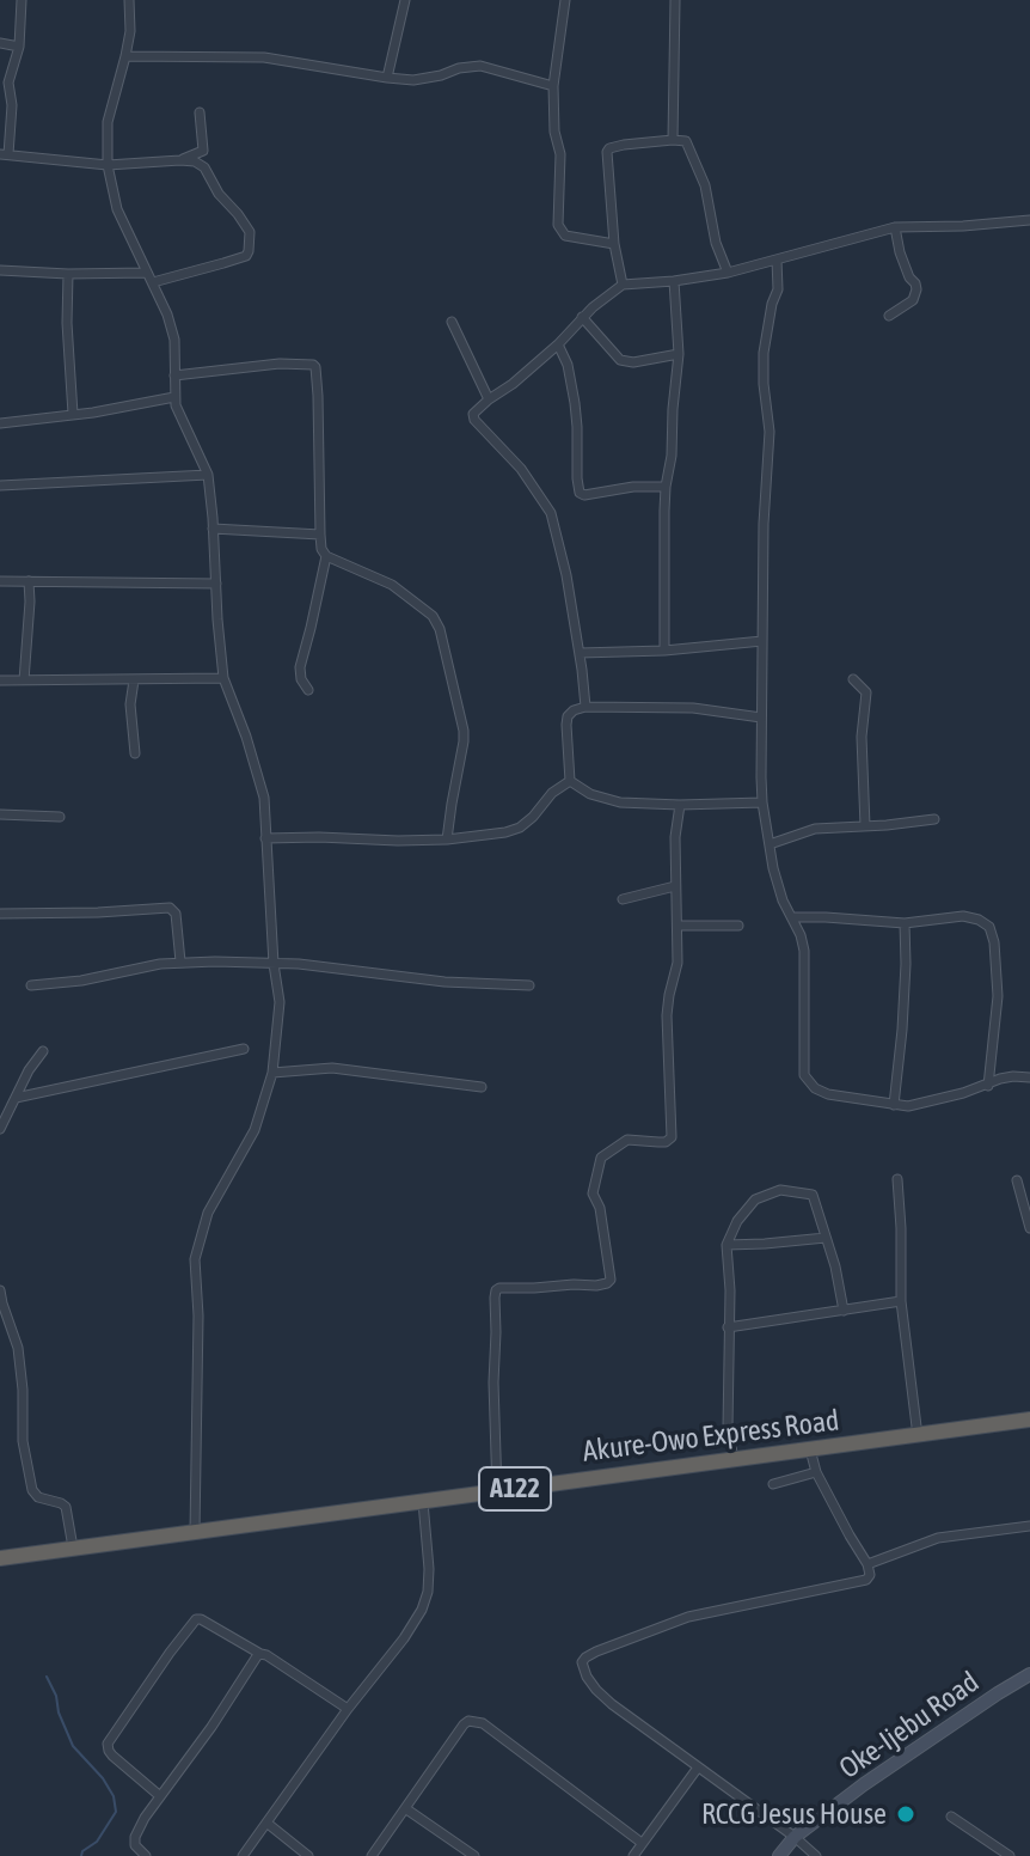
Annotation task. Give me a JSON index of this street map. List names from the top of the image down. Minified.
{"streets":{"highway":["Akure-Owo Express Road","A122"],"main road":["Oke-Ijebu Road"]},"places":["RCCG Jesus House"]}
